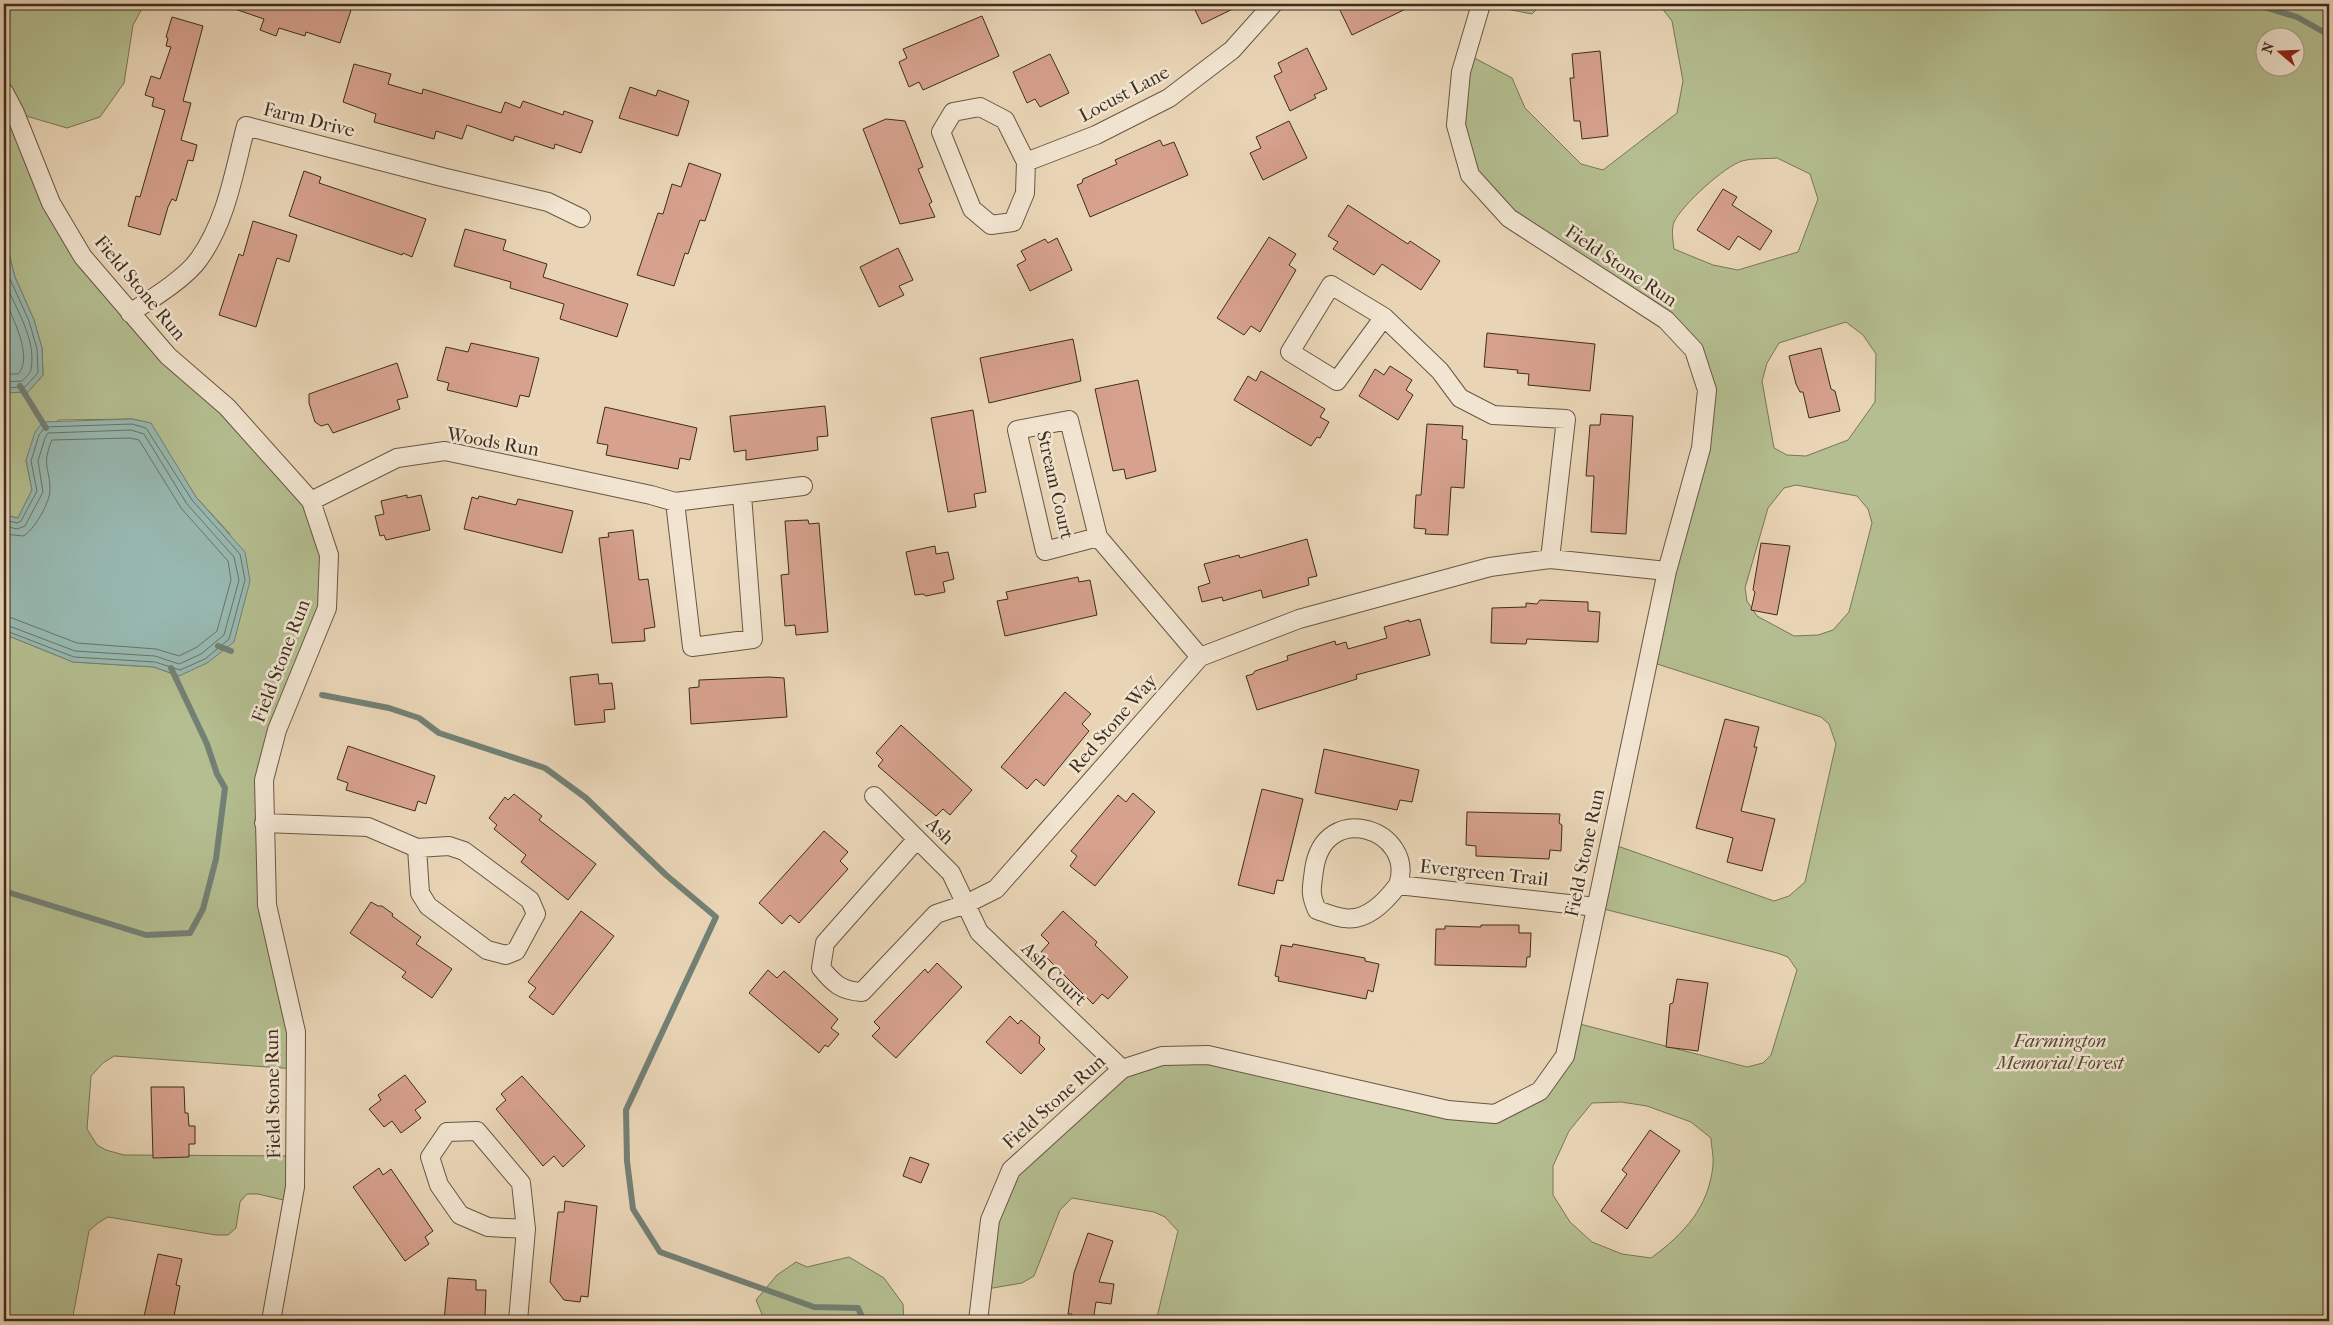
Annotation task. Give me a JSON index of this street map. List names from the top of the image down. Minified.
{"streets":{"street":["Locust Lane","Farm Drive","Field Stone Run","Woods Run","Stream Court","Red Stone Way","Ash","Evergreen Trail","Ash Court"]},"crossings":[["Farm Drive","Field Stone Run"],["Field Stone Run","Woods Run"],["Field Stone Run","Red Stone Way"],["Field Stone Run","Evergreen Trail"],["Field Stone Run","Ash Court"],["Stream Court","Red Stone Way"],["Red Stone Way","Ash"],["Red Stone Way","Ash Court"],["Ash","Ash Court"]],"parks":["Farmington Memorial Forest"],"north":"left"}
